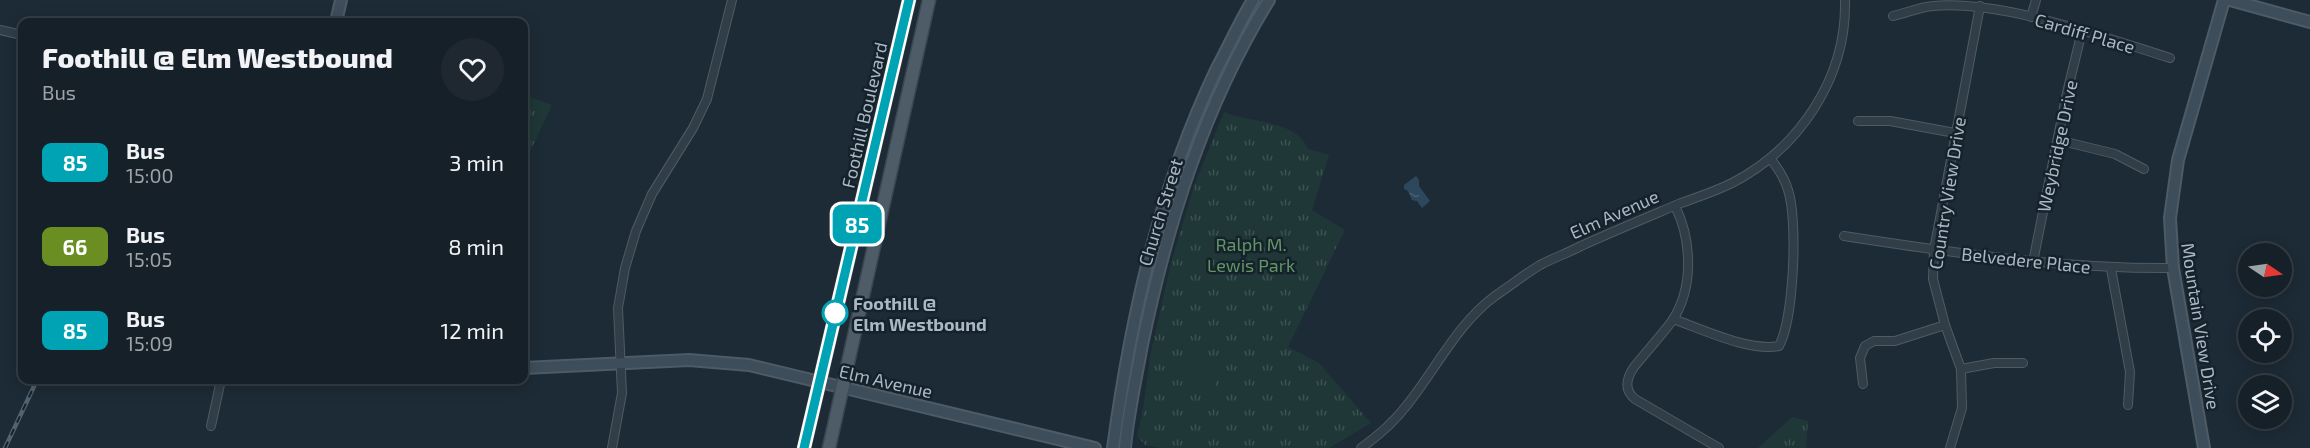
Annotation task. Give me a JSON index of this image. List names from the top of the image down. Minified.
{"streets":{"main road":["Foothill Boulevard"],"street":["Cardiff Place","Weybridge Drive","Country View Drive","Church Street","Elm Avenue","Belvedere Place","Mountain View Drive"]},"crossings":[["Cardiff Place","Weybridge Drive"],["Cardiff Place","Country View Drive"],["Foothill Boulevard","Elm Avenue"],["Weybridge Drive","Belvedere Place"],["Country View Drive","Belvedere Place"],["Belvedere Place","Mountain View Drive"]],"parks":["Ralph M. Lewis Park"],"places":["Foothill @ Elm Westbound"],"lines":["bus line 85"],"north":"right","page":{"on_map":"85","heading":["Foothill @ Elm Westbound","Bus"],"list":[{"mark":"85","name":"Bus","note":"15:00","value":"3 min"},{"mark":"66","name":"Bus","note":"15:05","value":"8 min"},{"mark":"85","name":"Bus","note":"15:09","value":"12 min"}]}}
